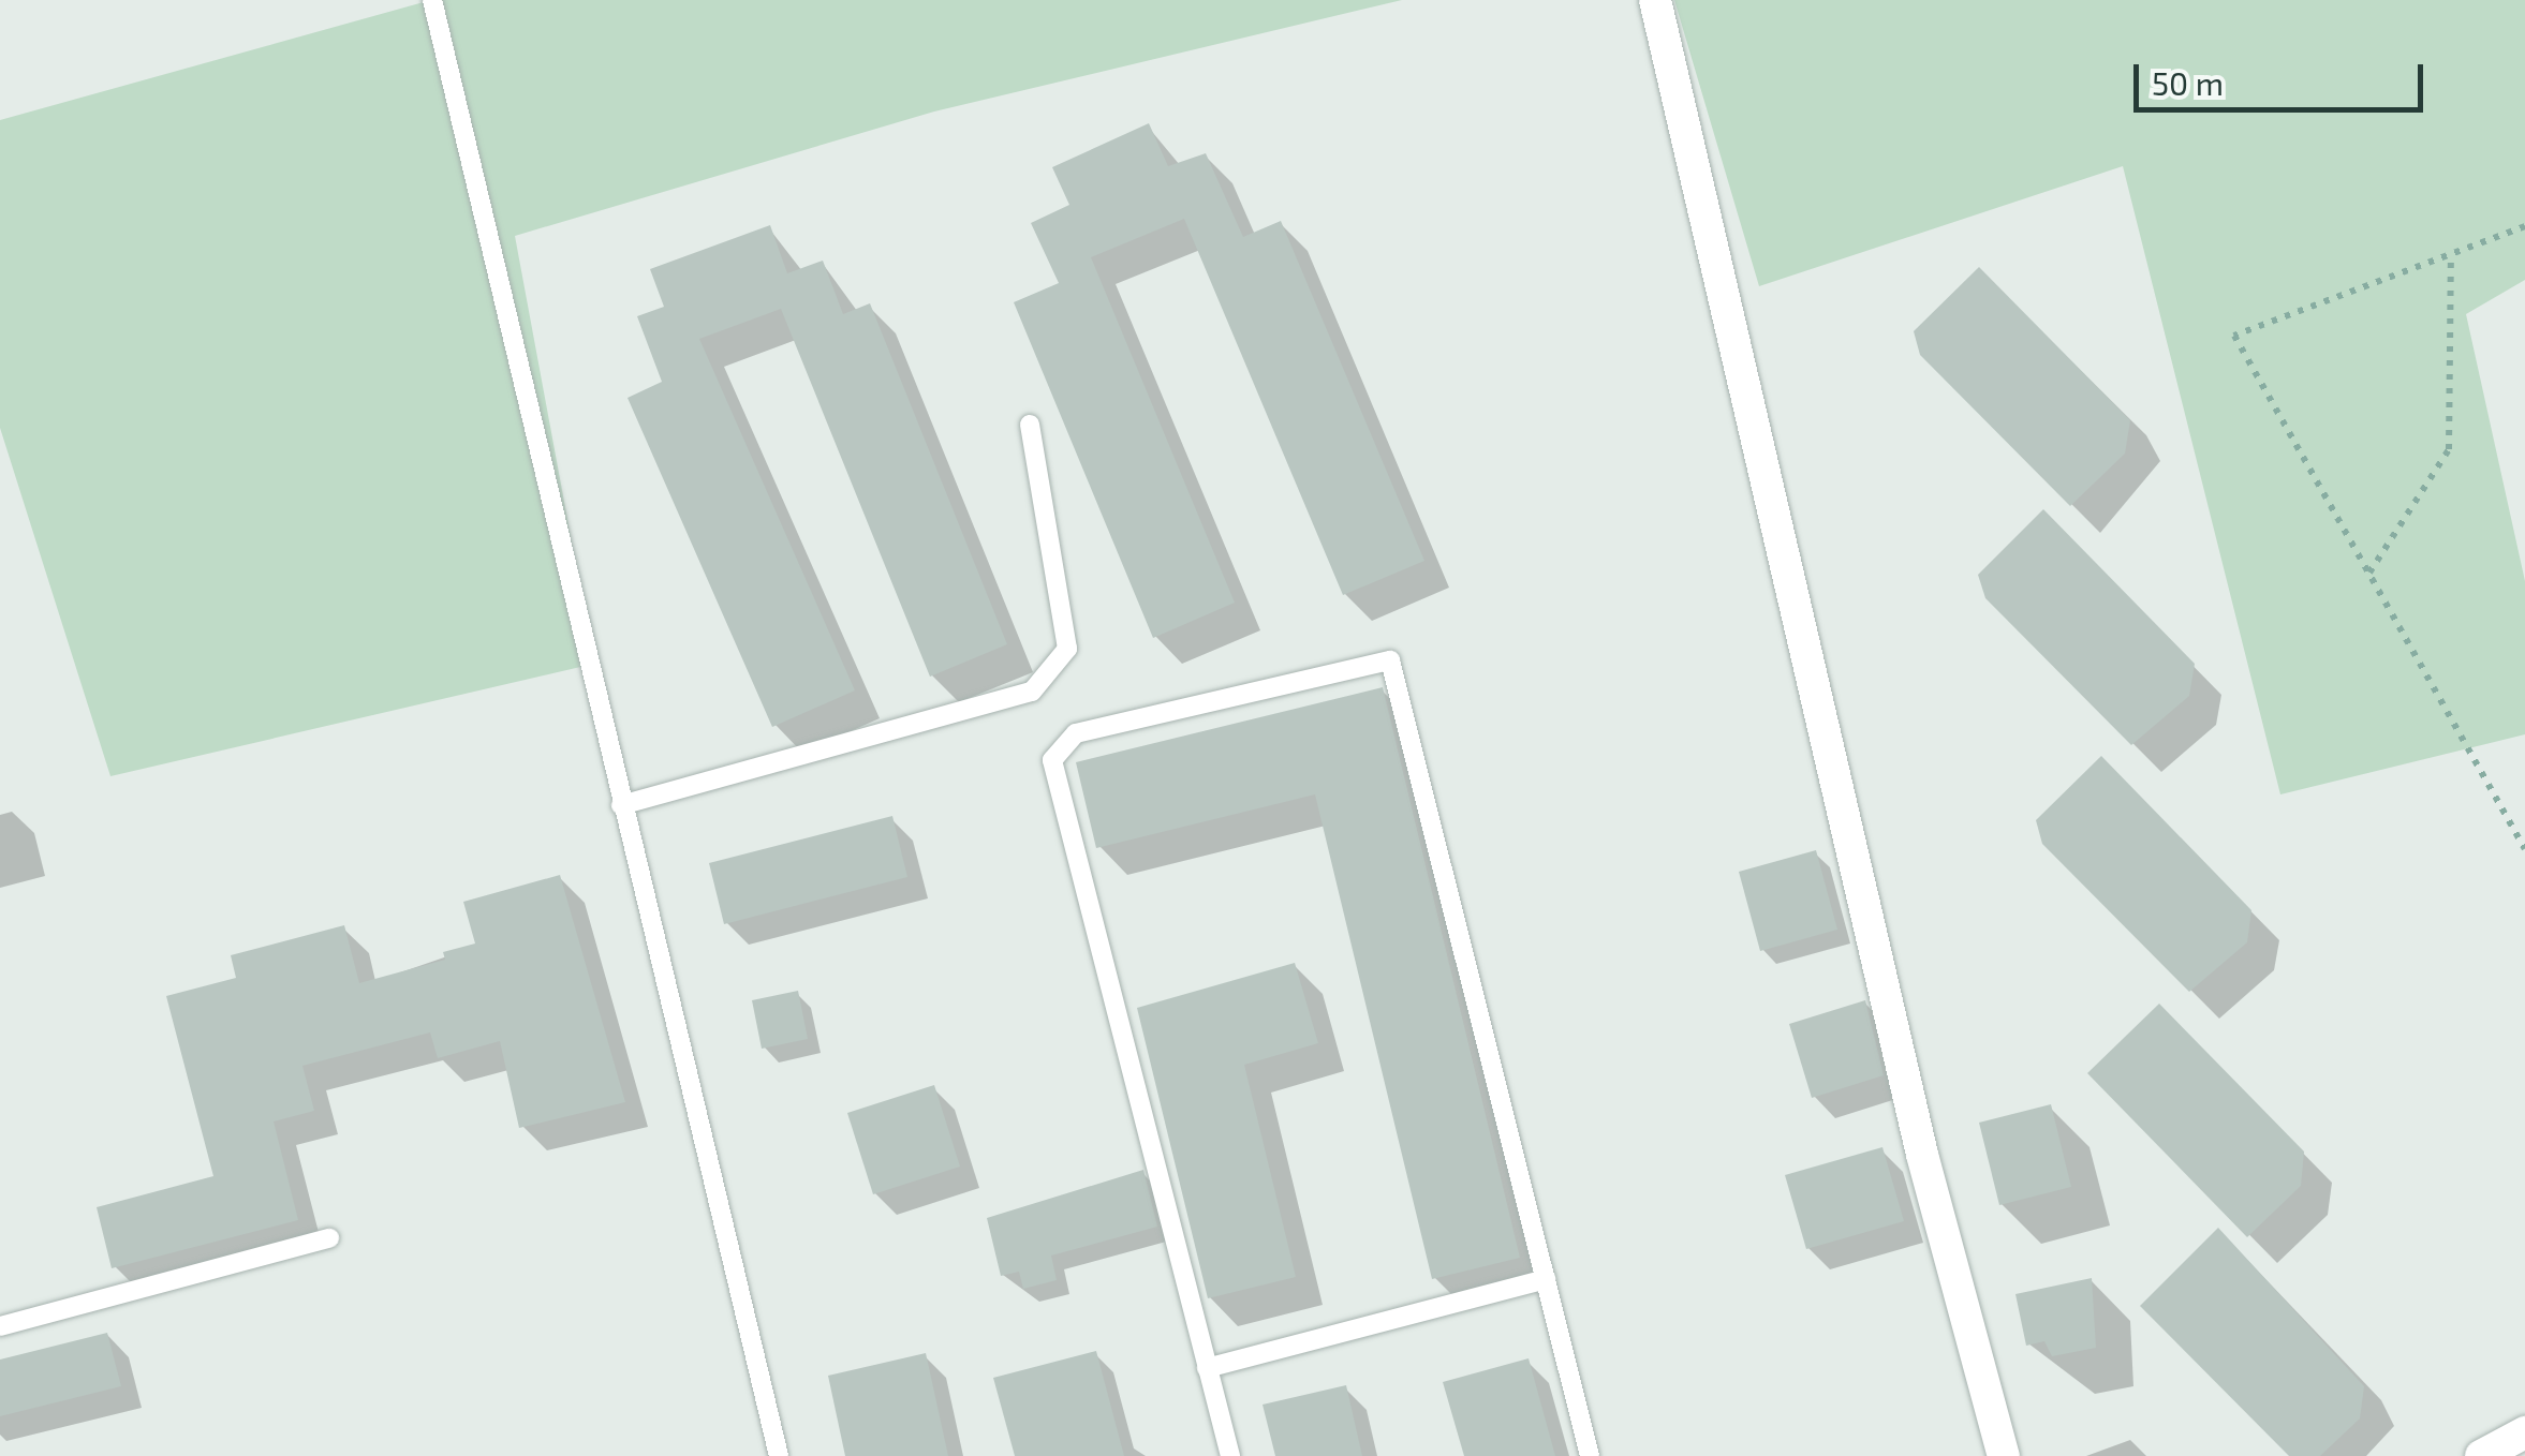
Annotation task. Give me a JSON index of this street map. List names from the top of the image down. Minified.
{"scale_bar":"50 m"}
